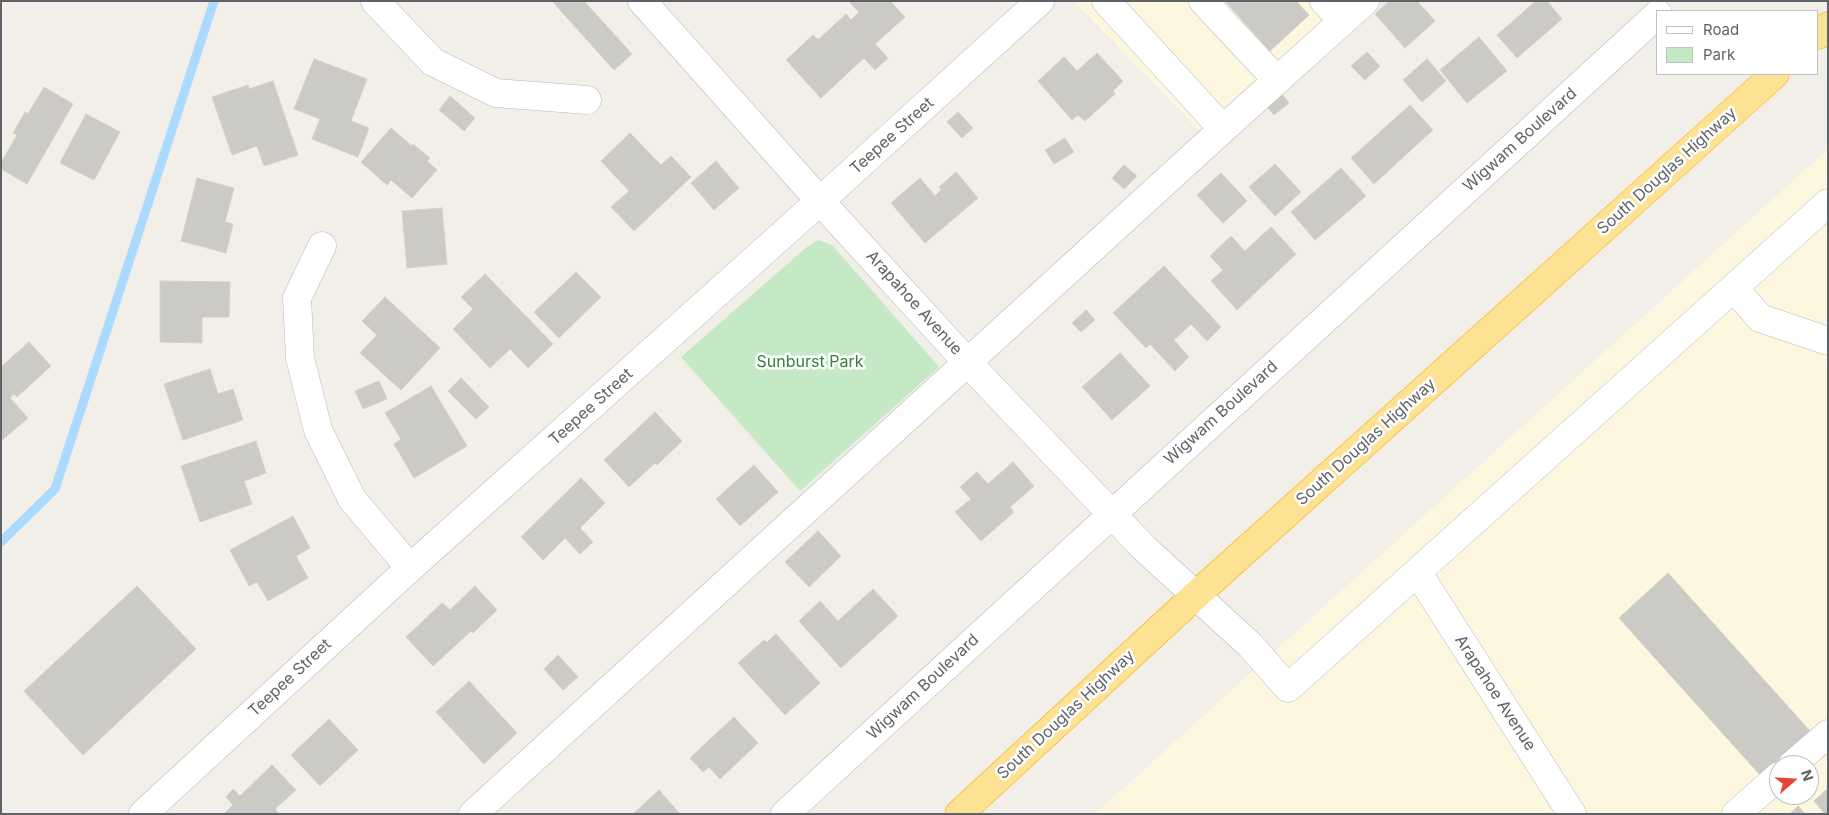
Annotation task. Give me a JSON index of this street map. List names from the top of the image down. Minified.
{"streets":{"highway":["South Douglas Highway"],"street":["Teepee Street","Wigwam Boulevard","Arapahoe Avenue"]},"crossings":[["Teepee Street","Arapahoe Avenue"],["Wigwam Boulevard","Arapahoe Avenue"],["South Douglas Highway","Arapahoe Avenue"]],"parks":["Sunburst Park"],"legend":["Road","Park"],"north":"right"}
